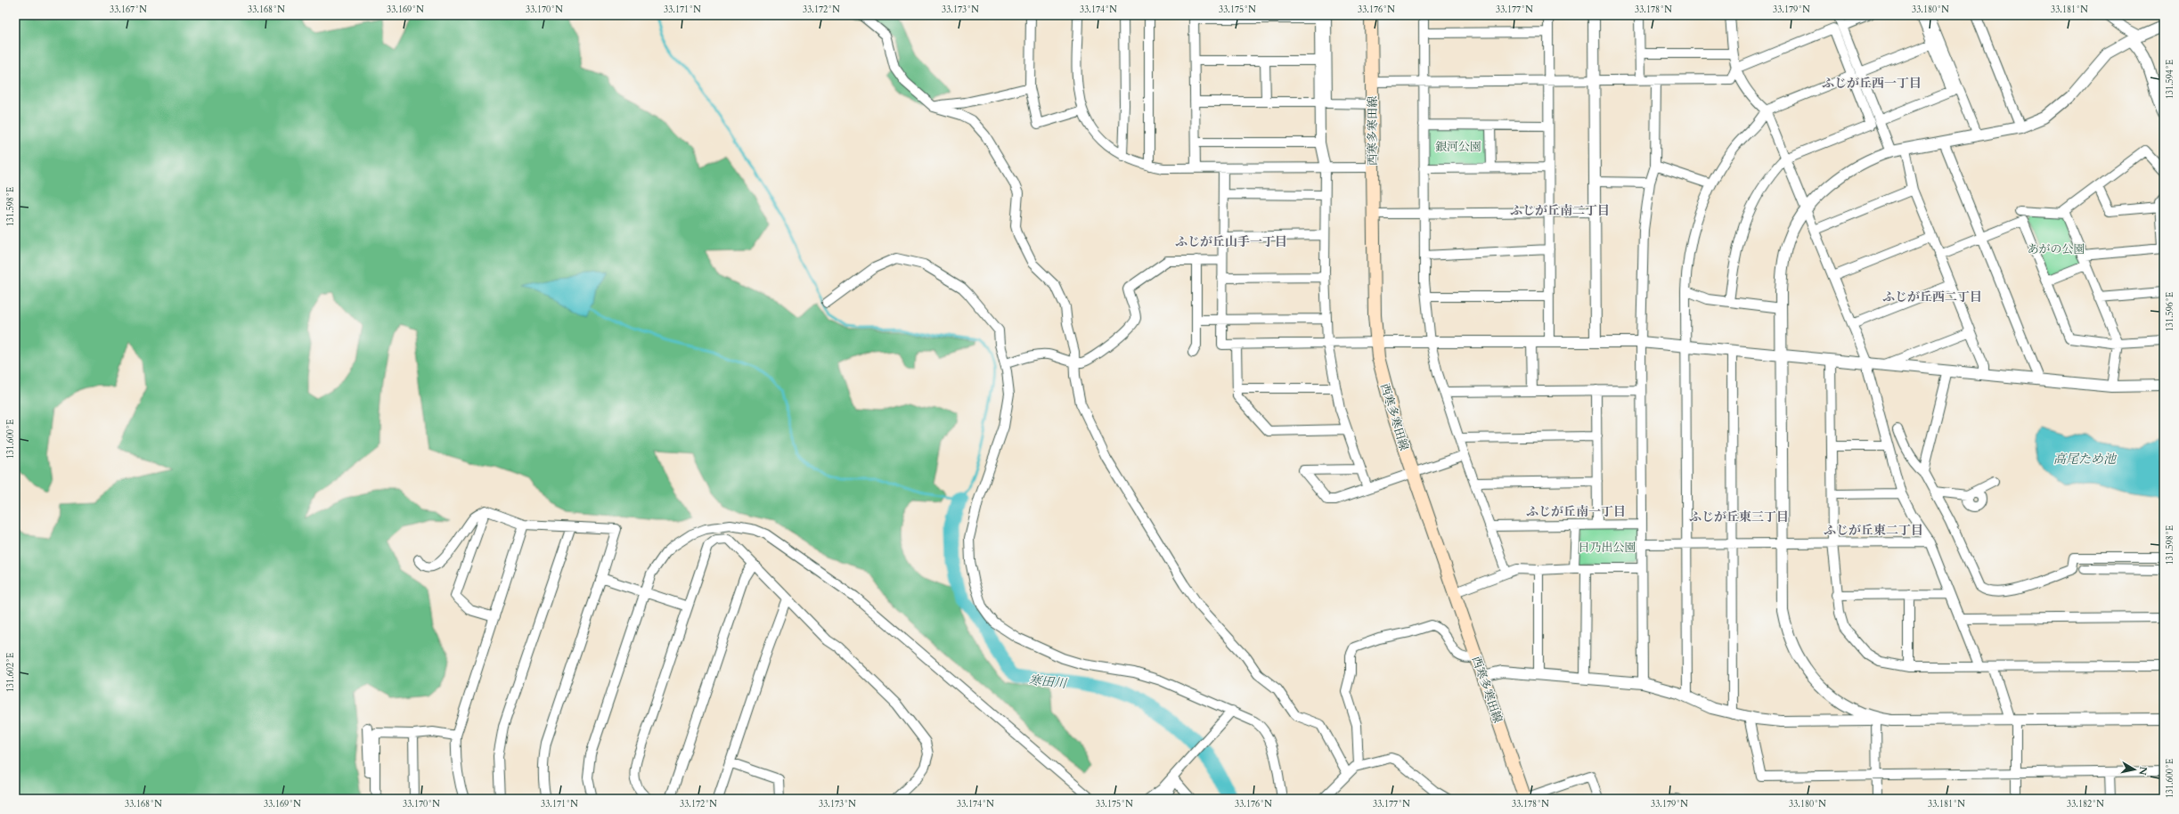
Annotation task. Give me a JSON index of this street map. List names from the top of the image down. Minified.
{"streets":{"main road":["西寒多寒田線"]},"districts":["ふじが丘西一丁目","ふじが丘南二丁目","ふじが丘山手一丁目","ふじが丘西二丁目","ふじが丘南一丁目","ふじが丘東三丁目","ふじが丘東二丁目"],"water":["高尾ため池","寒田川"],"parks":["銀河公園","あがの公園","日乃出公園"],"north":"right","coordinates":["33.167°N","33.168°N","33.169°N","33.170°N","33.171°N","33.172°N","33.173°N","33.174°N","33.175°N","33.176°N","33.177°N","33.178°N","33.179°N","33.180°N","33.181°N","131.594°E","131.598°E","131.596°E","131.600°E","131.602°E","33.182°N"]}
